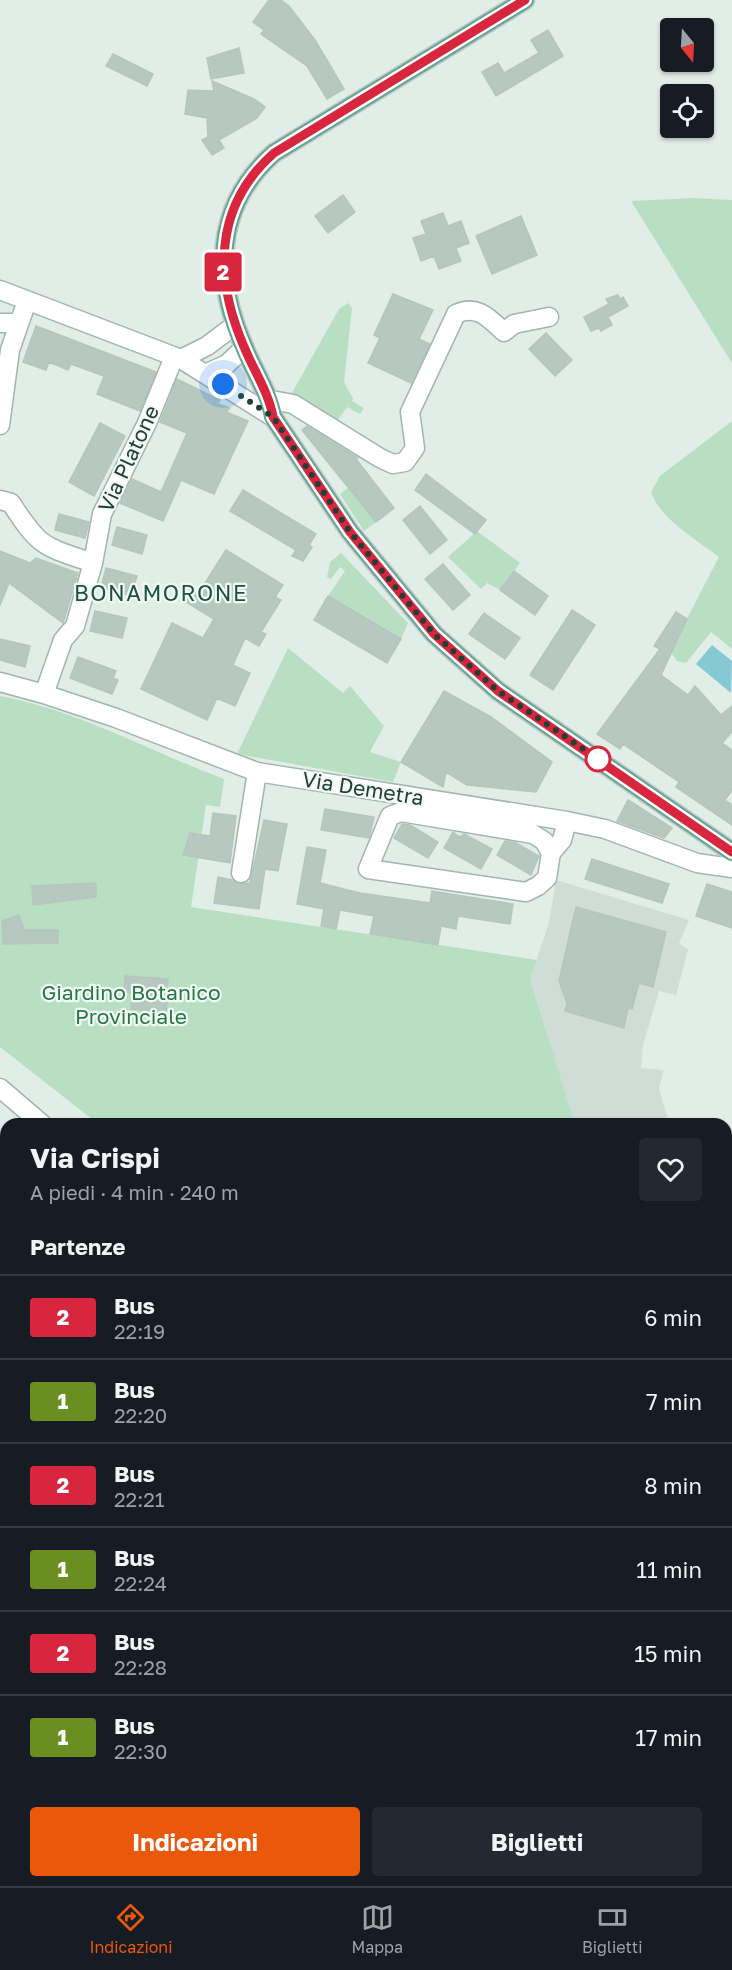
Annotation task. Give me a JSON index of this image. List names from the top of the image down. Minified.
{"streets":{"street":["Via Platone","Via Demetra"]},"crossings":[["Via Platone","Via Demetra"]],"districts":["BONAMORONE"],"parks":["Giardino Botanico Provinciale"],"lines":["bus line 2"],"north":"bottom","page":{"on_map":"2","heading":[["Via Crispi","A piedi · 4 min · 240 m"],"Partenze"],"list":[{"mark":"2","name":"Bus","note":"22:19","value":"6 min"},{"mark":"1","name":"Bus","note":"22:20","value":"7 min"},{"mark":"2","name":"Bus","note":"22:21","value":"8 min"},{"mark":"1","name":"Bus","note":"22:24","value":"11 min"},{"mark":"2","name":"Bus","note":"22:28","value":"15 min"},{"mark":"1","name":"Bus","note":"22:30","value":"17 min"}],"buttons":["Indicazioni","Biglietti"],"tabs":["Indicazioni","Mappa","Biglietti"]}}
